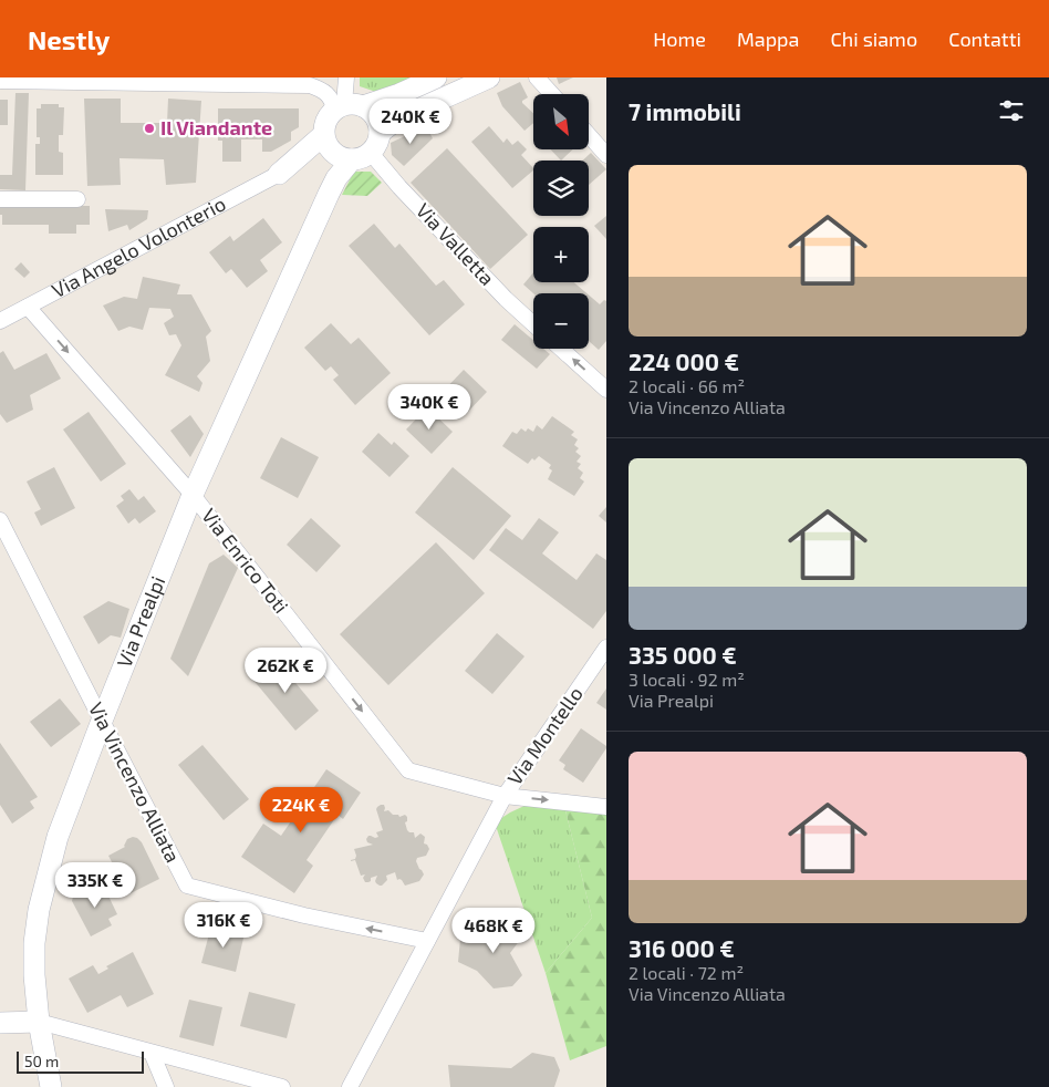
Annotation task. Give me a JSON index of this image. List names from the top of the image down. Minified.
{"streets":{"street":["Via Valletta","Via Angelo Volonterio","Via Enrico Toti","Via Prealpi","Via Montello","Via Vincenzo Alliata"]},"crossings":[["Via Valletta","Via Angelo Volonterio"],["Via Valletta","Via Prealpi"],["Via Angelo Volonterio","Via Enrico Toti"],["Via Angelo Volonterio","Via Prealpi"],["Via Enrico Toti","Via Prealpi"],["Via Enrico Toti","Via Montello"],["Via Prealpi","Via Vincenzo Alliata"],["Via Montello","Via Vincenzo Alliata"]],"one_way":["Via Enrico Toti","Via Vincenzo Alliata"],"places":["Il Viandante"],"scale_bar":"50 m","north":"bottom right","page":{"header":"Nestly","nav":["Home","Mappa","Chi siamo","Contatti"],"heading":"7 immobili","map_buttons":["+","−"],"price":["240K €","340K €","262K €","224K €","335K €","316K €","468K €"],"list":[{"name":"224 000 €","note":"2 locali · 66 m² · Via Vincenzo Alliata"},{"name":"335 000 €","note":"3 locali · 92 m² · Via Prealpi"},{"name":"316 000 €","note":"2 locali · 72 m² · Via Vincenzo Alliata"}],"scale":"50 m"}}
